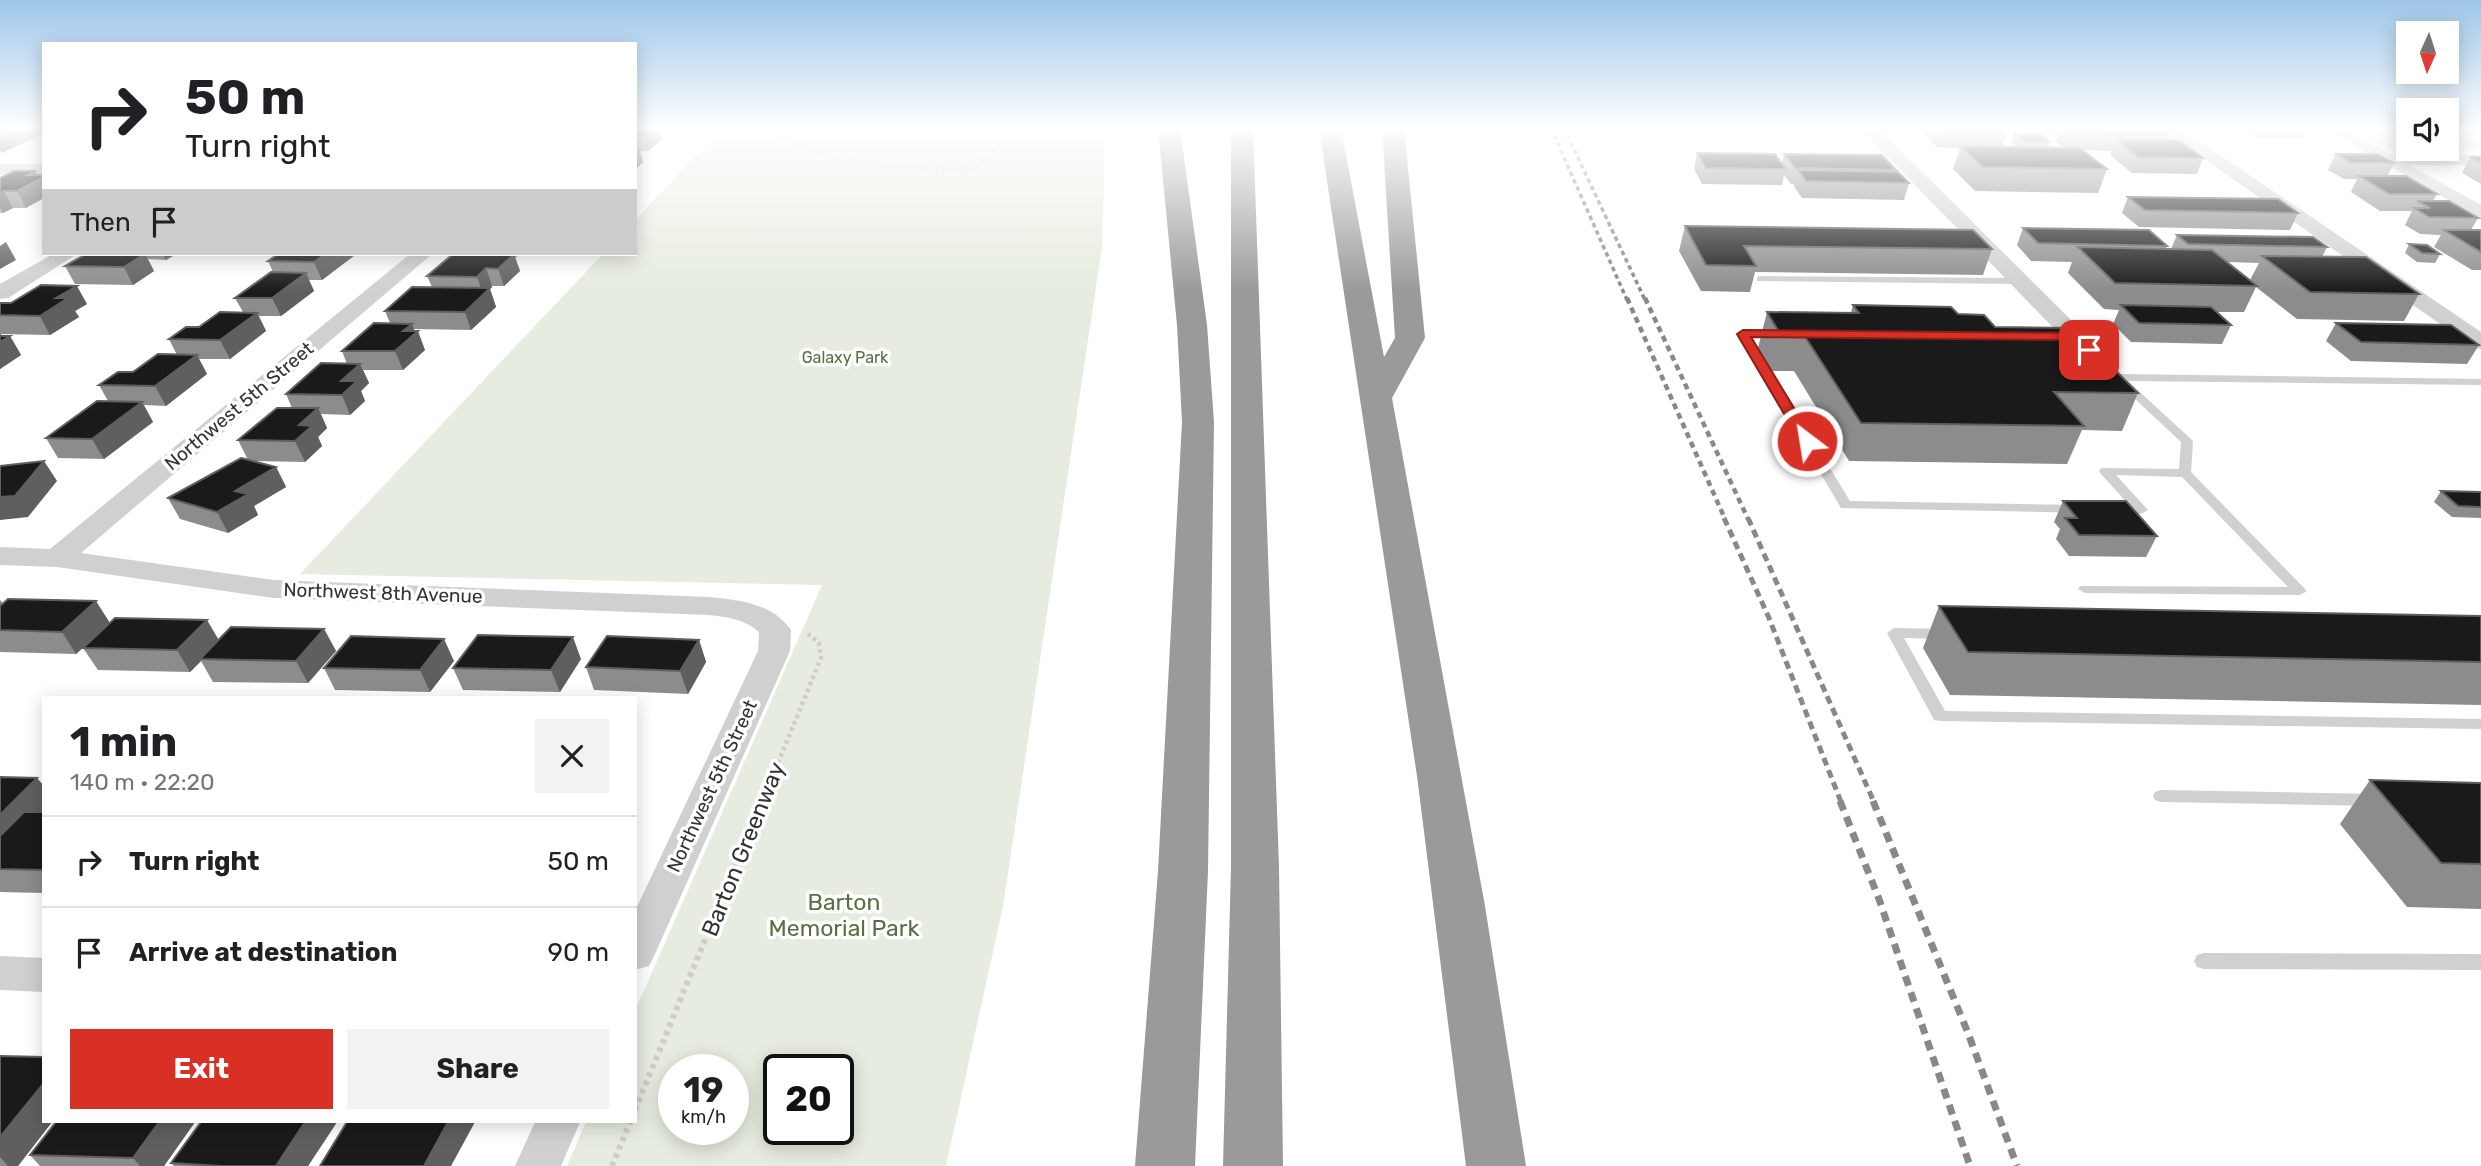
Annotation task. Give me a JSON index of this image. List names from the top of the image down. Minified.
{"streets":{"street":["Northwest 5th Street","Northwest 8th Avenue"],"path":["Barton Greenway"]},"crossings":[["Northwest 5th Street","Northwest 8th Avenue"],["Northwest 5th Street","Barton Greenway"],["Northwest 8th Avenue","Barton Greenway"]],"parks":["Galaxy Park","Barton Memorial Park"],"north":"bottom","page":{"turn":["50 m","Turn right"],"then":"Then","heading":["1 min","140 m · 22:20"],"list":[{"name":"Turn right","value":"50 m"},{"name":"Arrive at destination","value":"90 m"}],"buttons":["Exit","Share"],"speed":"19 km/h","limit":"20"}}
